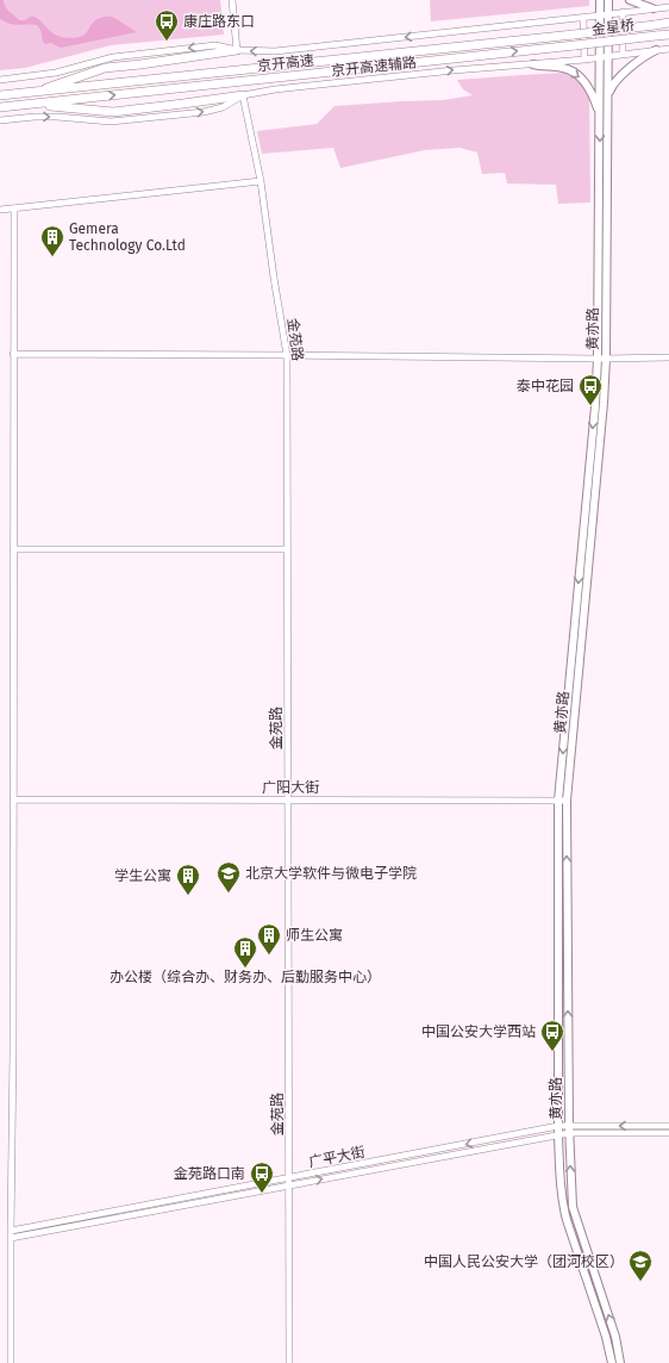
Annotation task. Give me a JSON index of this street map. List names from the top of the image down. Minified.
{"streets":{"highway":["金星桥","京开高速"],"main road":["黄亦路"],"street":["京开高速辅路","金苑路","广阳大街","广平大街"]},"crossings":[["金星桥","京开高速"],["京开高速辅路","黄亦路"],["京开高速辅路","金苑路"],["黄亦路","广阳大街"],["黄亦路","广平大街"],["金苑路","广阳大街"],["金苑路","广平大街"]],"places":{"bus stop":["康庄路东口","泰中花园","中国公安大学西站","金苑路口南"],"building":["Gemera Technology Co.Ltd","学生公寓","师生公寓","办公楼（综合办、财务办、后勤服务中心）"],"school or university":["北京大学软件与微电子学院","中国人民公安大学（团河校区）"]}}
